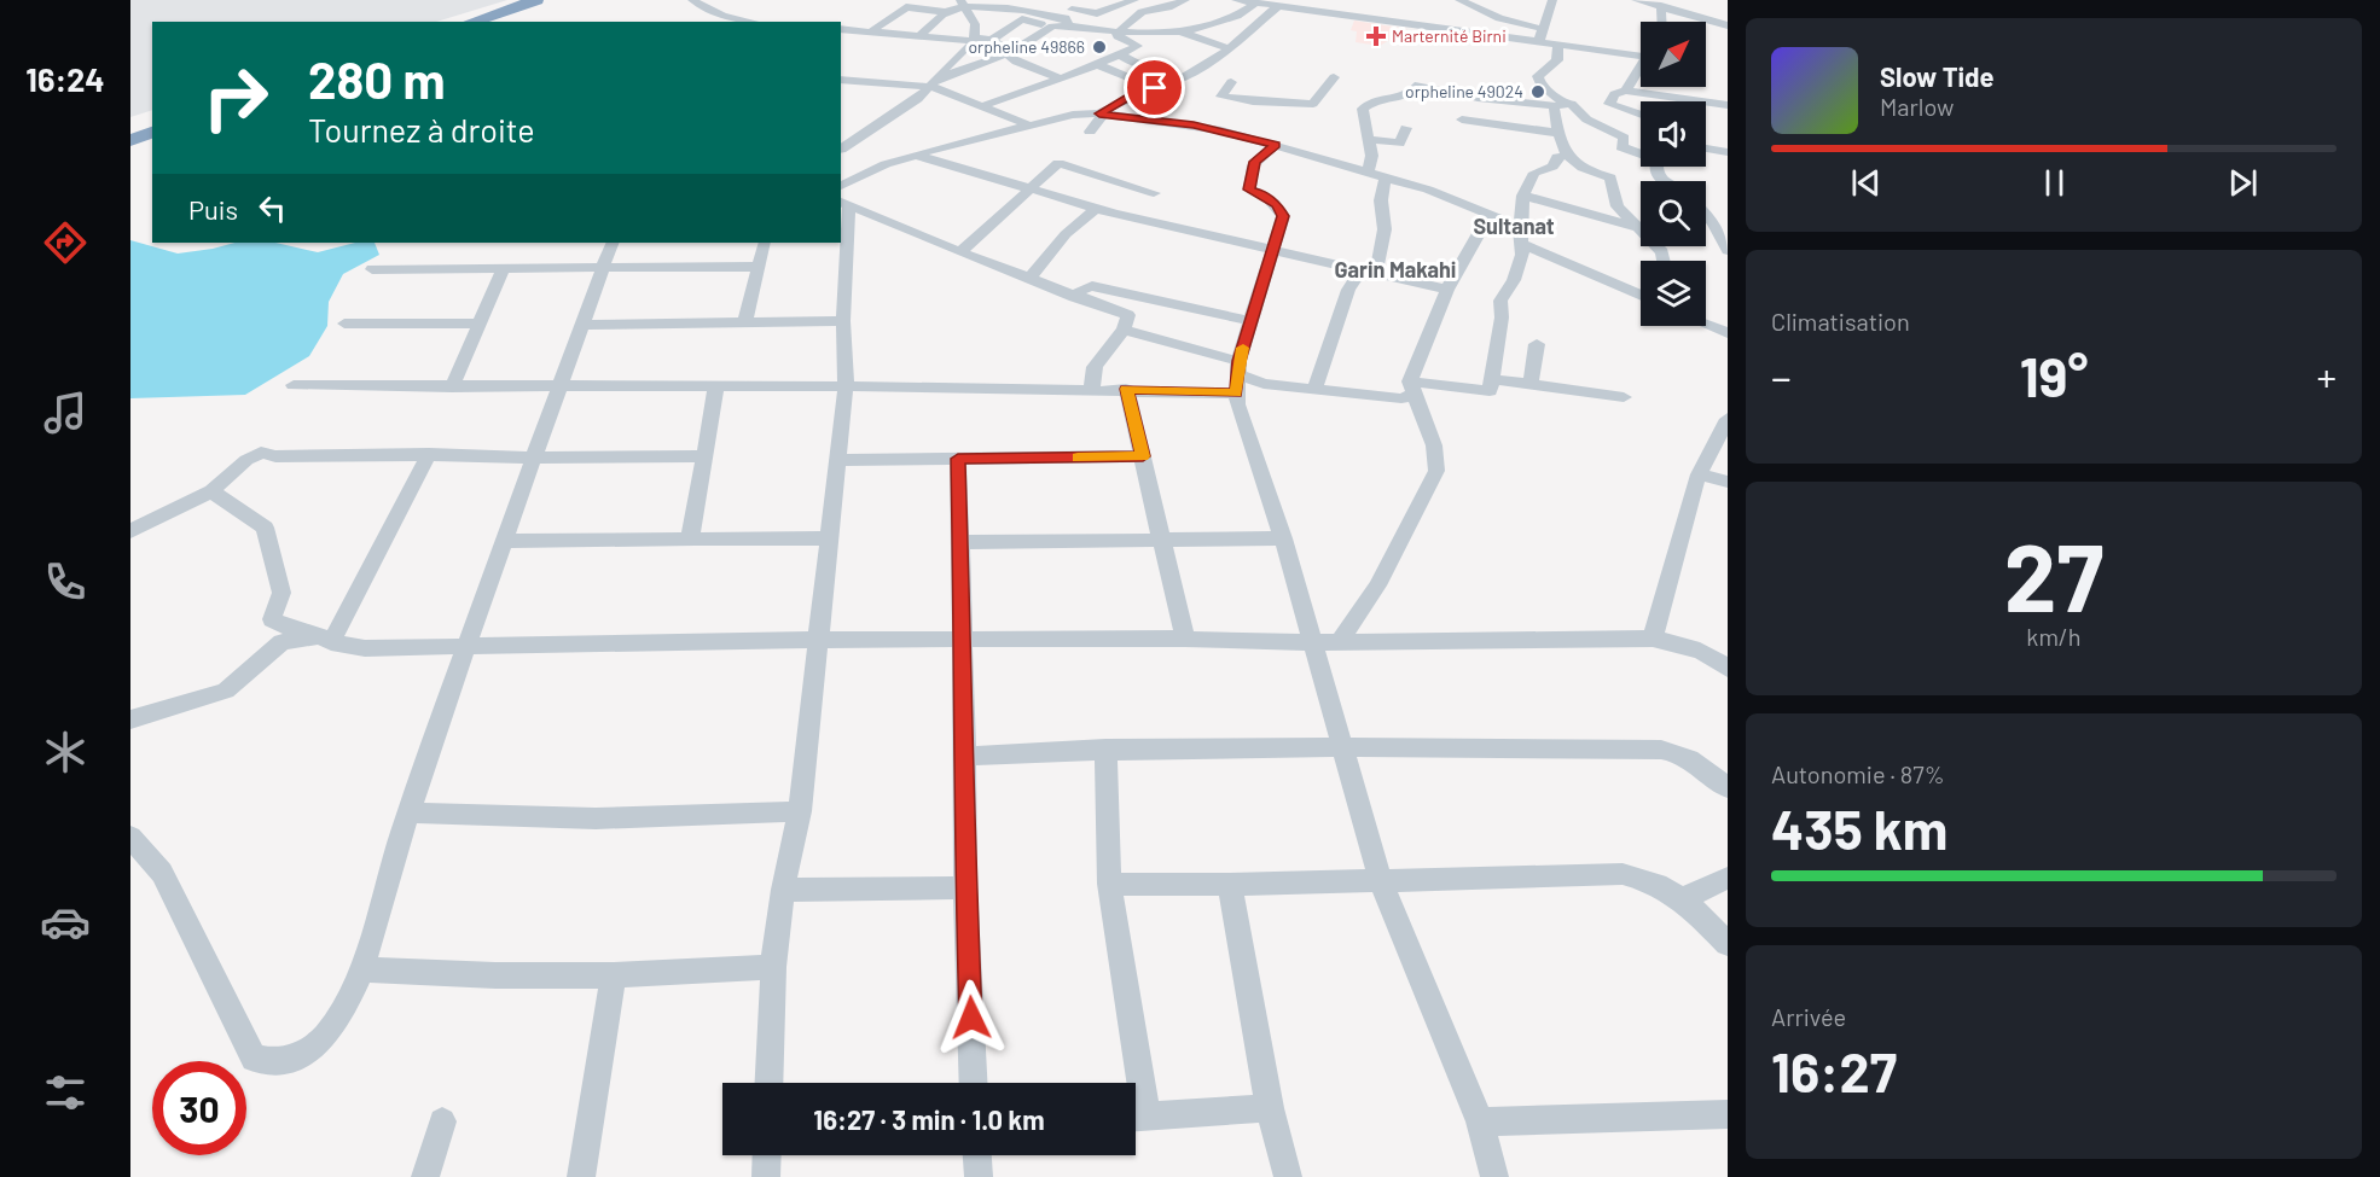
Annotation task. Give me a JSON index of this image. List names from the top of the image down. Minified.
{"districts":["Sultanat","Garin Makahi"],"places":{"health":["Marternité Birni"],"other":["orpheline 49866","orpheline 49024"]},"north":"top right","page":{"tabs":"16:24","turn":["280 m","Tournez à droite"],"song":["Slow Tide","Marlow"],"then":"Puis","tile":["Climatisation",["27","km/h"],["Autonomie · 87%","435 km"],["Arrivée","16:27"]],"heat":["−","19°","+"],"limit":"30","trip":"16:27 · 3 min · 1.0 km"}}
